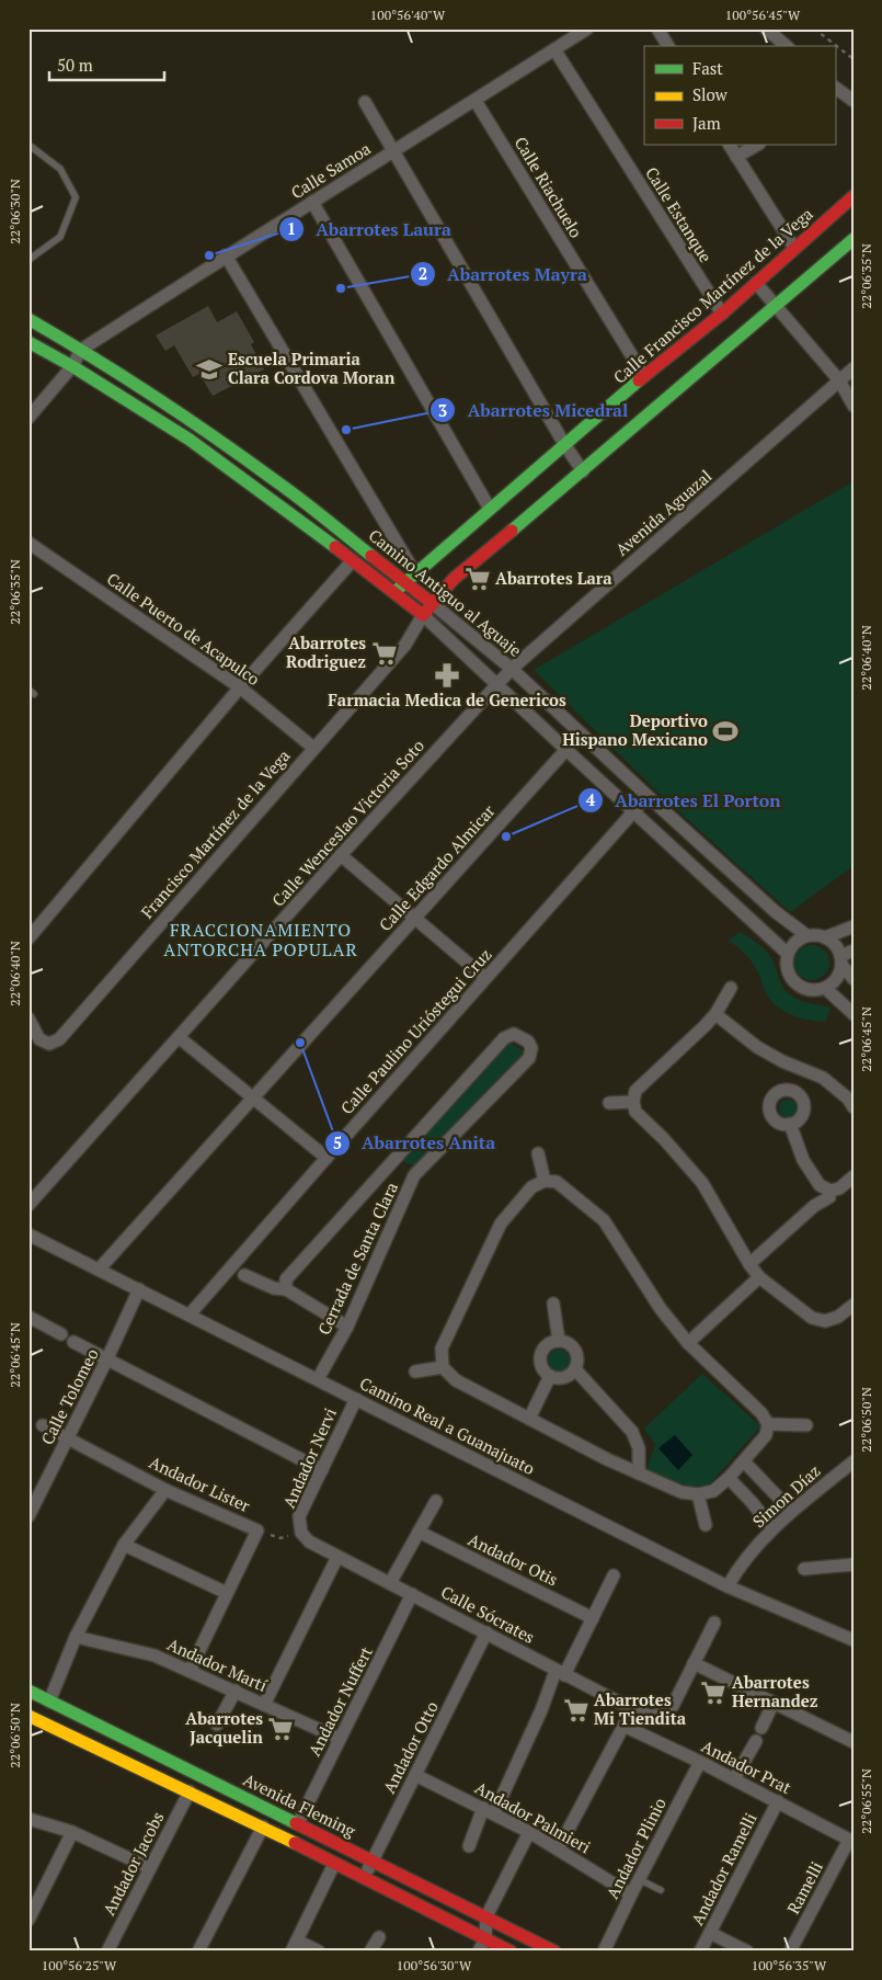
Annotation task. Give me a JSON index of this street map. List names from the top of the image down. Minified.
{"streets":{"street":["Calle Samoa","Calle Riachuelo","Calle Estanque","Calle Francisco Martínez de la Vega","Avenida Aguazal","Camino Antiguo al Aguaje","Calle Puerto de Acapulco","Calle Wenceslao Victoria Soto","Francisco Martínez de la Vega","Calle Edgardo Almicar","Calle Paulino Urióstegui Cruz","Cerrada de Santa Clara","Calle Tolomeo","Camino Real a Guanajuato","Andador Nervi","Andador Lister","Simon Díaz","Andador Otis","Calle Sócrates","Andador Martí","Andador Nuffert","Andador Otto","Andador Prat","Avenida Fleming","Andador Palmieri","Andador Plinio","Andador Jacobs","Andador Ramelli","Ramelli"]},"crossings":[["Calle Samoa","Calle Riachuelo"],["Calle Samoa","Calle Estanque"],["Calle Samoa","Camino Antiguo al Aguaje"],["Calle Riachuelo","Calle Francisco Martínez de la Vega"],["Calle Estanque","Calle Francisco Martínez de la Vega"],["Calle Francisco Martínez de la Vega","Camino Antiguo al Aguaje"],["Avenida Aguazal","Camino Antiguo al Aguaje"],["Avenida Aguazal","Calle Wenceslao Victoria Soto"],["Camino Antiguo al Aguaje","Calle Wenceslao Victoria Soto"],["Camino Antiguo al Aguaje","Francisco Martínez de la Vega"],["Camino Antiguo al Aguaje","Calle Edgardo Almicar"],["Camino Antiguo al Aguaje","Calle Paulino Urióstegui Cruz"],["Calle Puerto de Acapulco","Francisco Martínez de la Vega"],["Calle Edgardo Almicar","Camino Real a Guanajuato"],["Calle Paulino Urióstegui Cruz","Camino Real a Guanajuato"],["Cerrada de Santa Clara","Camino Real a Guanajuato"],["Calle Tolomeo","Camino Real a Guanajuato"],["Calle Tolomeo","Andador Lister"],["Camino Real a Guanajuato","Andador Nervi"],["Camino Real a Guanajuato","Simon Díaz"],["Andador Nervi","Andador Lister"],["Andador Nervi","Calle Sócrates"],["Andador Lister","Calle Sócrates"],["Calle Sócrates","Andador Nuffert"],["Calle Sócrates","Andador Otto"],["Andador Martí","Andador Nuffert"],["Andador Nuffert","Avenida Fleming"],["Andador Otto","Avenida Fleming"],["Andador Otto","Andador Palmieri"],["Andador Prat","Andador Plinio"],["Andador Prat","Andador Ramelli"],["Andador Prat","Ramelli"],["Andador Palmieri","Andador Plinio"]],"districts":["FRACCIONAMIENTO ANTORCHA POPULAR"],"places":{"other":["Abarrotes Laura","Abarrotes Mayra","Abarrotes Micedral","Abarrotes El Porton","Abarrotes Anita"],"school or university":["Escuela Primaria Clara Cordova Moran"],"supermarket":["Abarrotes Lara","Abarrotes Rodriguez","Abarrotes Hernandez","Abarrotes Mi Tiendita","Abarrotes Jacquelin"],"pharmacy":["Farmacia Medica de Genericos"],"sports":["Deportivo Hispano Mexicano"]},"legend":["Fast","Slow","Jam"],"scale_bar":"50 m","coordinates":["100°56'40\"W","100°56'45\"W","22°06'30\"N","22°06'35\"N","22°06'40\"N","22°06'45\"N","22°06'50\"N","22°06'55\"N","100°56'25\"W","100°56'30\"W","100°56'35\"W"]}
